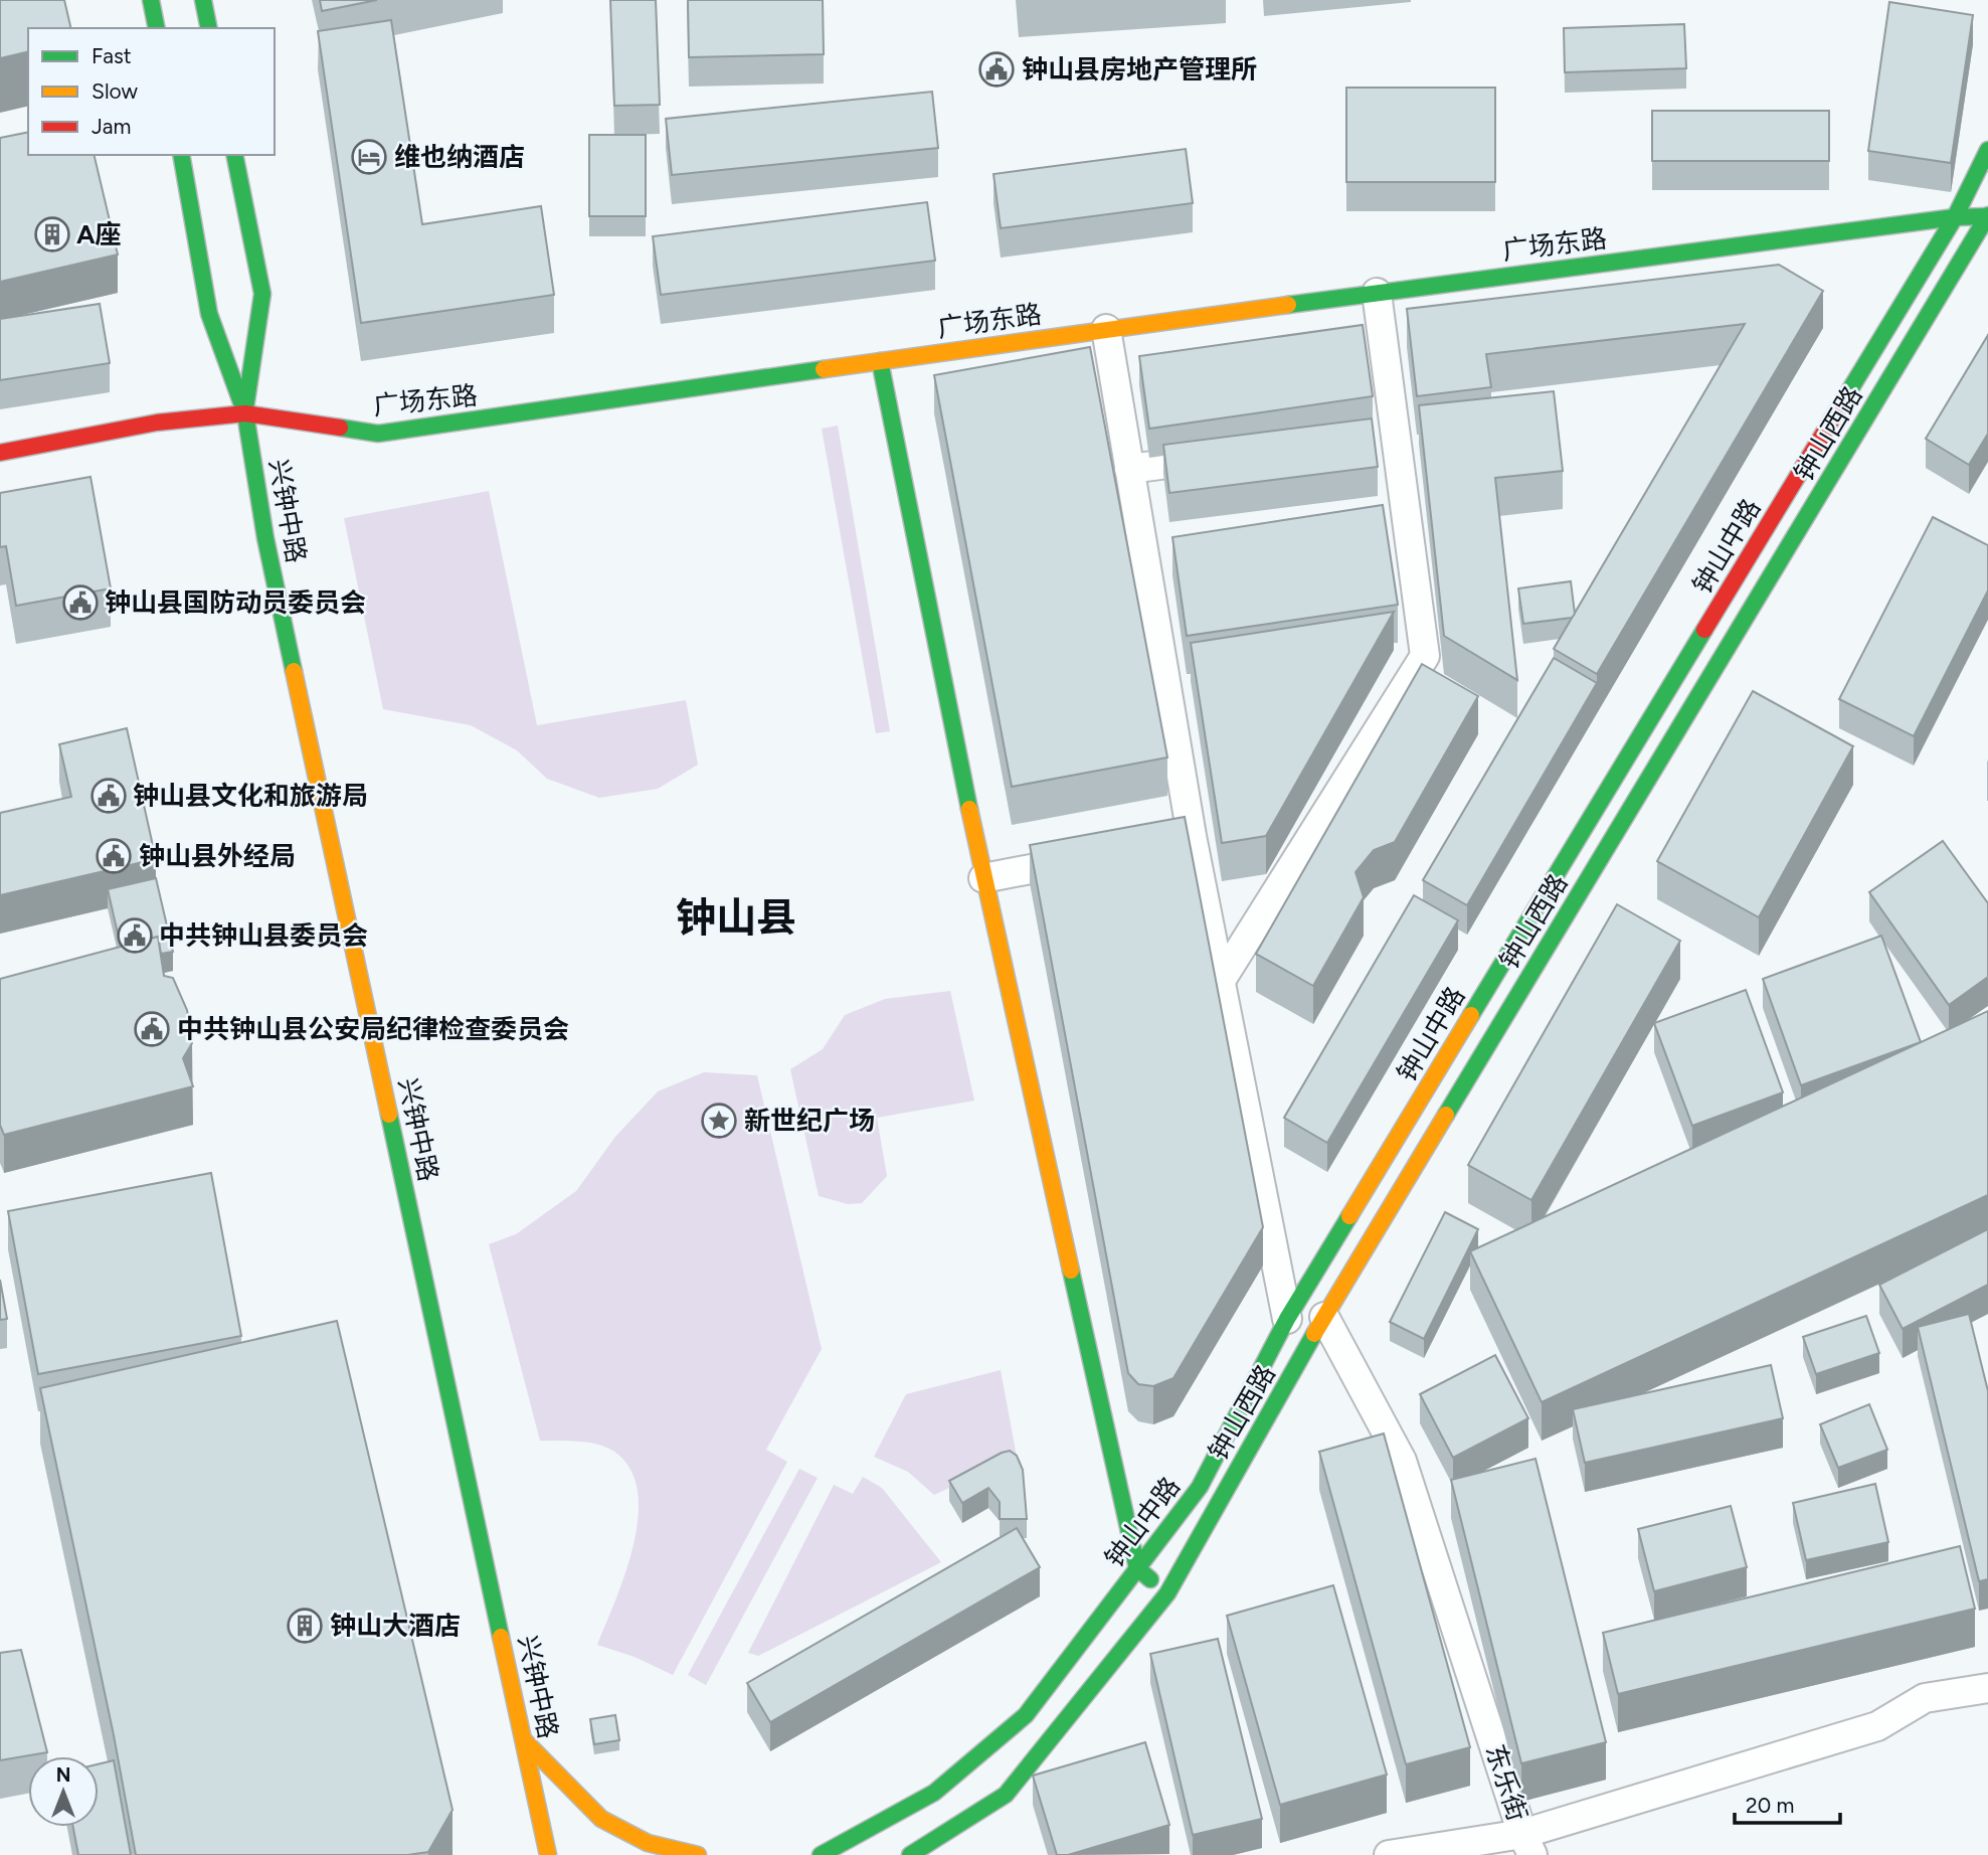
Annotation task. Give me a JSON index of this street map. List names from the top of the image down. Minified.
{"streets":{"main road":["广场东路","钟山西路","兴钟中路","钟山中路"],"street":["东乐街"]},"crossings":[["广场东路","钟山西路"],["广场东路","兴钟中路"],["广场东路","钟山中路"],["钟山西路","东乐街"]],"districts":["钟山县"],"places":{"public building":["钟山县房地产管理所","钟山县国防动员委员会","钟山县文化和旅游局","钟山县外经局","中共钟山县委员会","中共钟山县公安局纪律检查委员会"],"hotel":["维也纳酒店"],"building":["A座","钟山大酒店"],"place":["新世纪广场"]},"legend":["Fast","Slow","Jam"],"scale_bar":"20 m","north":"top"}
